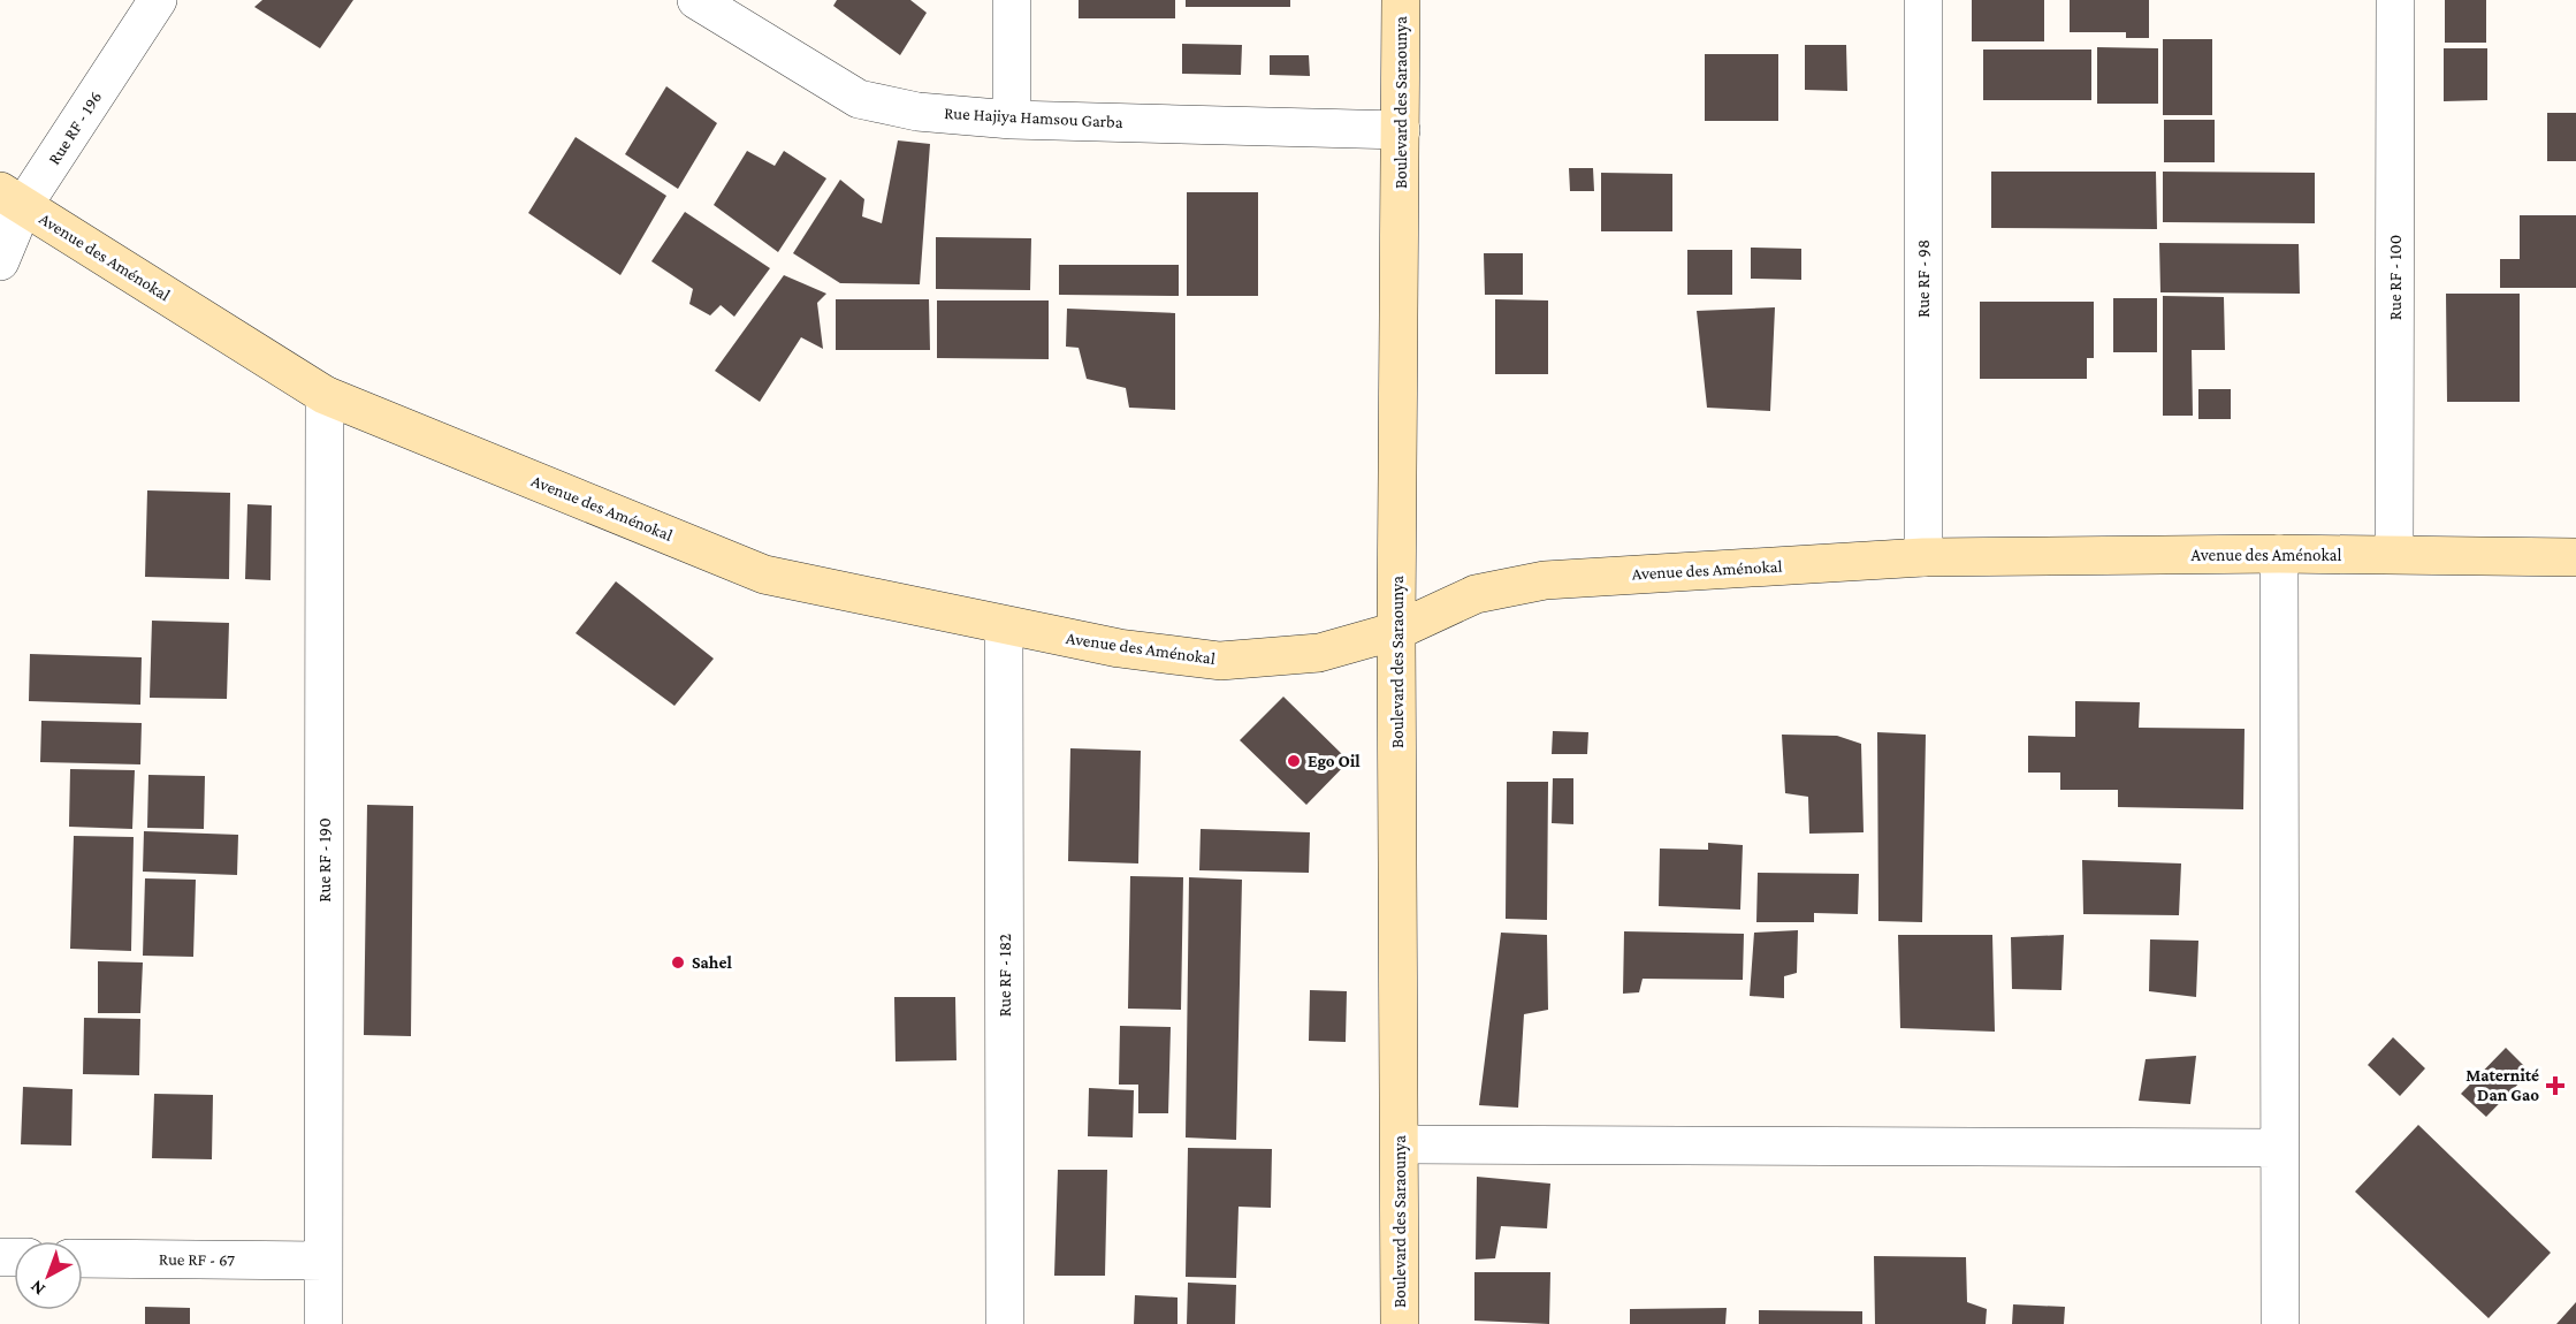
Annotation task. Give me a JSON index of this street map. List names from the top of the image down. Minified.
{"streets":{"main road":["Boulevard des Saraounya","Avenue des Aménokal"],"street":["Rue Hajiya Hamsou Garba","Rue RF - 196","Rue RF - 100","Rue RF - 98","Rue RF - 190","Rue RF - 182","Rue RF - 67"]},"crossings":[["Boulevard des Saraounya","Rue Hajiya Hamsou Garba"],["Boulevard des Saraounya","Avenue des Aménokal"],["Rue RF - 196","Avenue des Aménokal"],["Avenue des Aménokal","Rue RF - 100"],["Avenue des Aménokal","Rue RF - 98"],["Avenue des Aménokal","Rue RF - 190"],["Avenue des Aménokal","Rue RF - 182"],["Rue RF - 190","Rue RF - 67"]],"places":{"other":["Ego Oil","Sahel"],"health":["Maternité Dan Gao"]},"north":"bottom left"}
